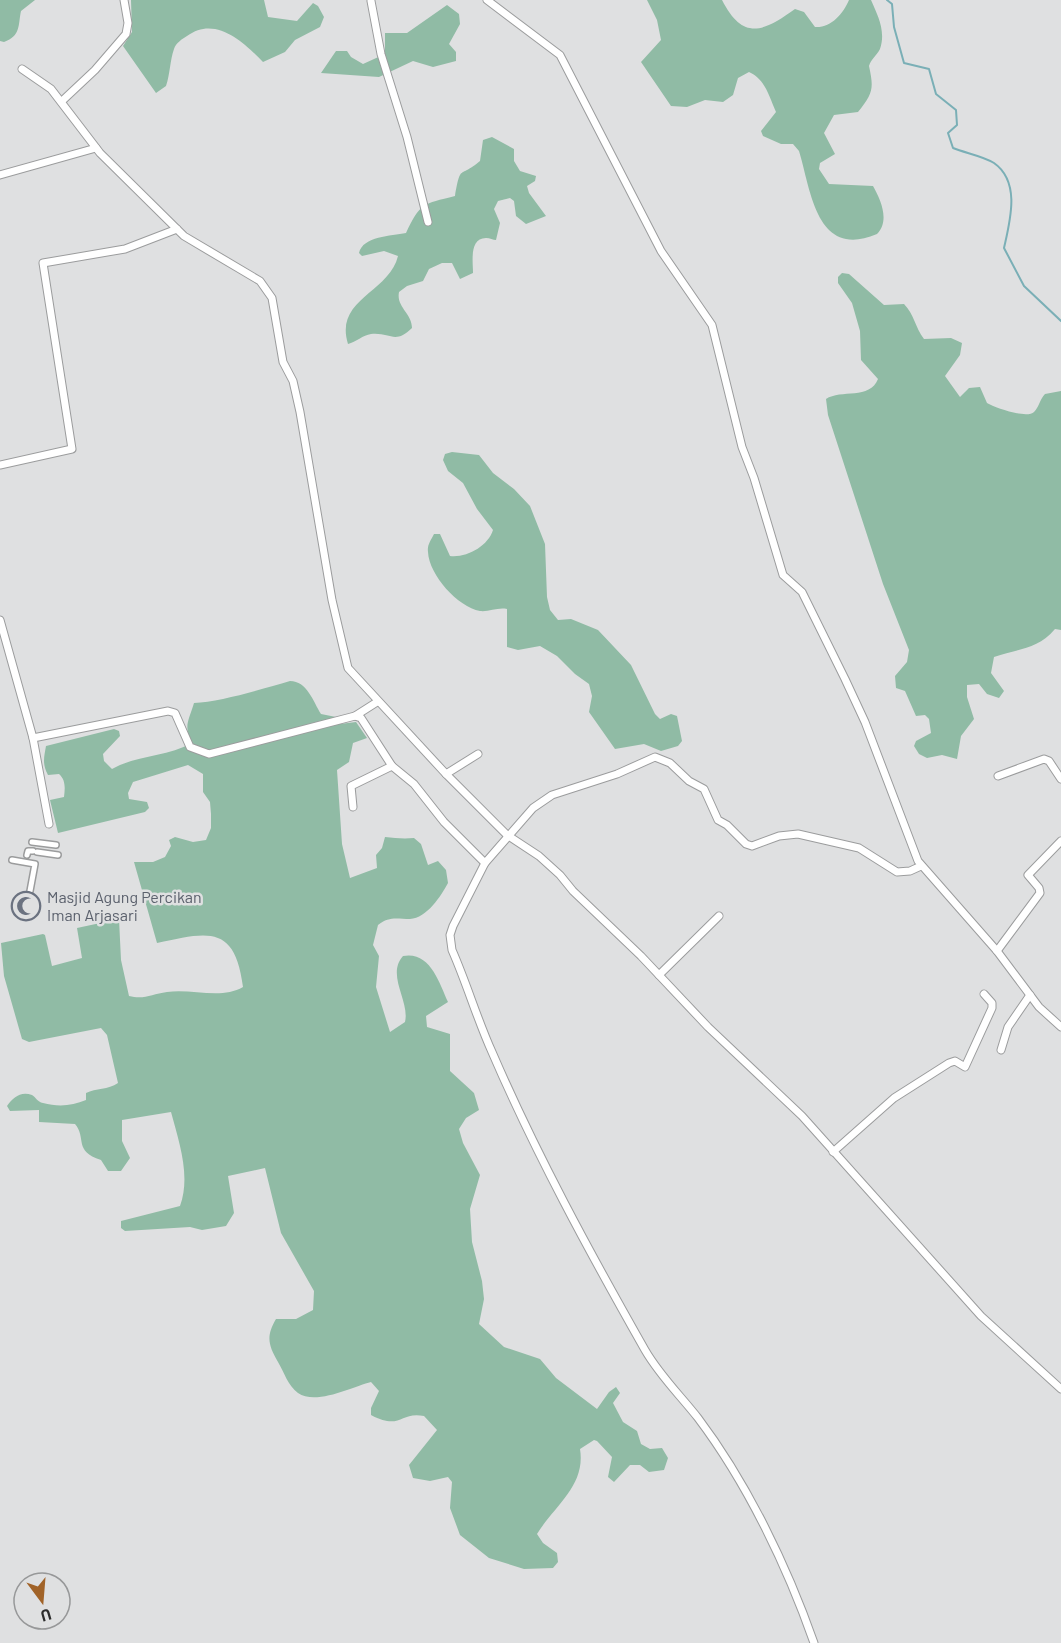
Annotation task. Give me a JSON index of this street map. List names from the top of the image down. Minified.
{"places":{"mosque":["Masjid Agung Percikan Iman Arjasari"]},"north":"bottom"}
